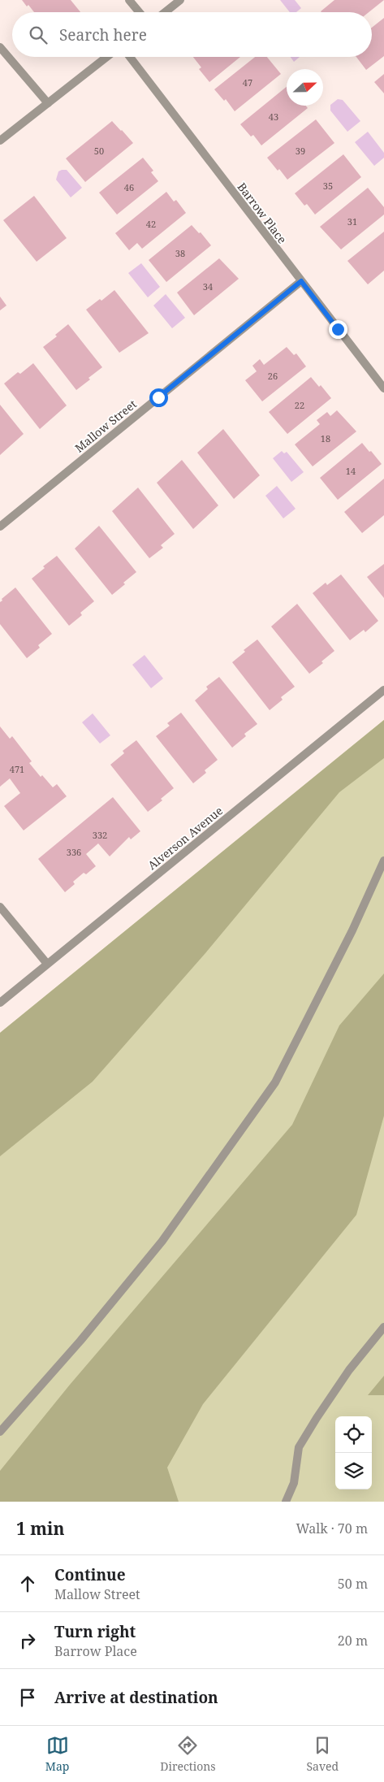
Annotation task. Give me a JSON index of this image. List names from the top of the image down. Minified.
{"streets":{"street":["Barrow Place","Mallow Street","Alverson Avenue"]},"crossings":[["Barrow Place","Mallow Street"]],"house_numbers":["47","43","50","39","35","46","31","42","38","34","26","22","18","14","471","332","336"],"north":"right","page":{"search":"Search here","heading":["1 min","Walk · 70 m"],"list":[["Continue","Mallow Street","50 m"],["Turn right","Barrow Place","20 m"],"Arrive at destination"],"nav":["Map","Directions","Saved"]}}
